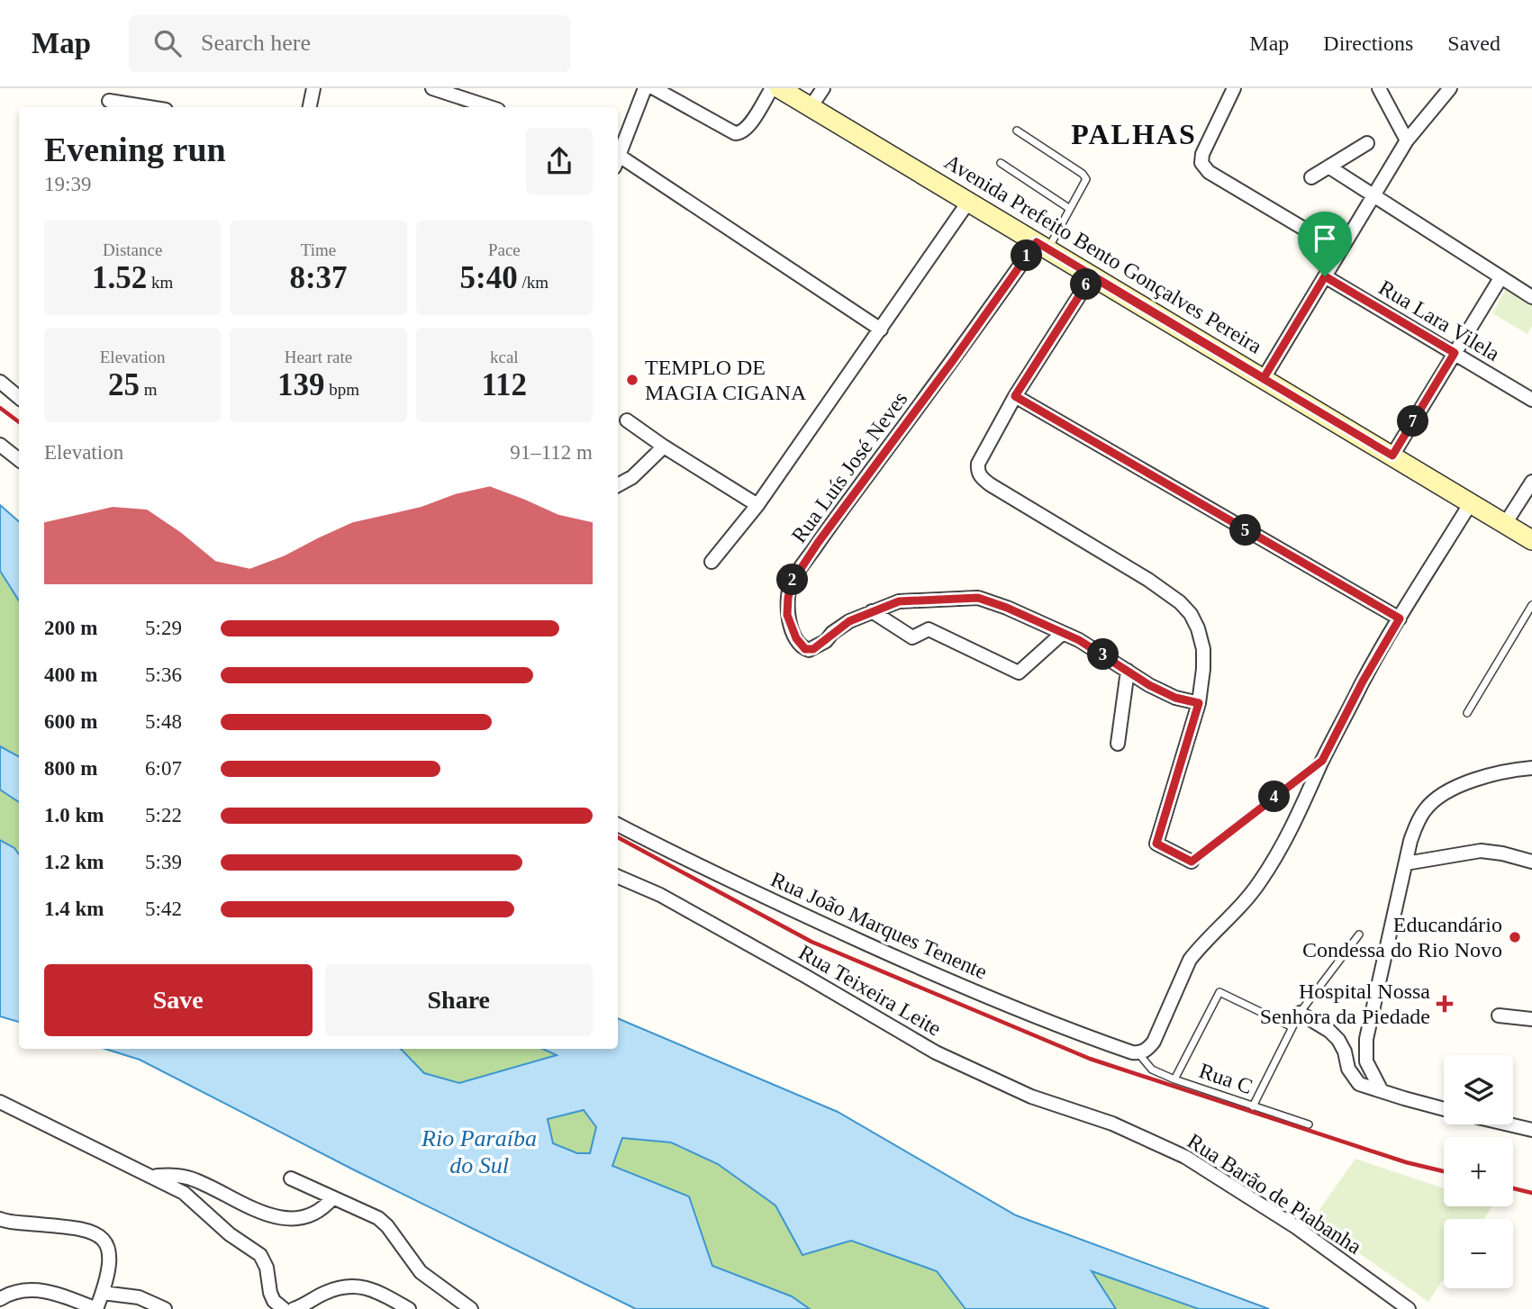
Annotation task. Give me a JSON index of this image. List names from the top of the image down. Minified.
{"streets":{"street":["Avenida Prefeito Bento Gonçalves Pereira","Rua Lara Vilela","Rua Luís José Neves","Rua João Marques Tenente","Rua Teixeira Leite","Rua Barão de Piabanha"],"lane":["Rua C"]},"crossings":[["Avenida Prefeito Bento Gonçalves Pereira","Rua Luís José Neves"],["Rua João Marques Tenente","Rua C"],["Rua Teixeira Leite","Rua Barão de Piabanha"]],"districts":["PALHAS"],"water":["Rio Paraíba do Sul"],"places":{"other":["TEMPLO DE MAGIA CIGANA","Educandário Condessa do Rio Novo"],"health":["Hospital Nossa Senhora da Piedade"]},"page":{"header":"Map","search":"Search here","nav":["Map","Directions","Saved"],"heading":["Evening run","19:39"],"stats":[["Distance","1.52 km"],["Time","8:37"],["Pace","5:40 /km"],["Elevation","25 m"],["Heart rate","139 bpm"],["kcal","112"]],"pins":["1","6","7","5","2","3","4"],"chart":["Elevation","91–112 m"],"list":[{"name":"200 m","note":"5:29"},{"name":"400 m","note":"5:36"},{"name":"600 m","note":"5:48"},{"name":"800 m","note":"6:07"},{"name":"1.0 km","note":"5:22"},{"name":"1.2 km","note":"5:39"},{"name":"1.4 km","note":"5:42"}],"buttons":["Save","Share"],"map_buttons":["+","−"]}}
